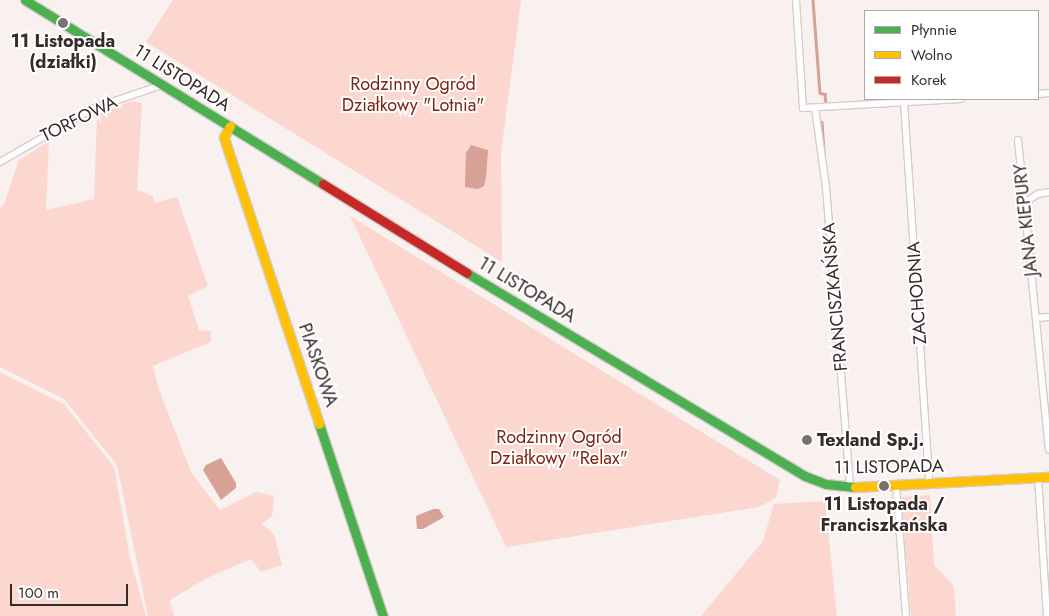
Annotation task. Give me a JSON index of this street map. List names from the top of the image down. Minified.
{"streets":{"street":["11 LISTOPADA","TORFOWA","JANA KIEPURY","ZACHODNIA","FRANCISZKAŃSKA","PIASKOWA"]},"crossings":[["11 LISTOPADA","TORFOWA"],["11 LISTOPADA","ZACHODNIA"],["11 LISTOPADA","FRANCISZKAŃSKA"],["11 LISTOPADA","PIASKOWA"]],"parks":["Rodzinny Ogród Działkowy \"Lotnia\"","Rodzinny Ogród Działkowy \"Relax\""],"places":["11 Listopada (działki)","Texland Sp.j.","11 Listopada / Franciszkańska"],"legend":["Płynnie","Wolno","Korek"],"scale_bar":"100 m"}
